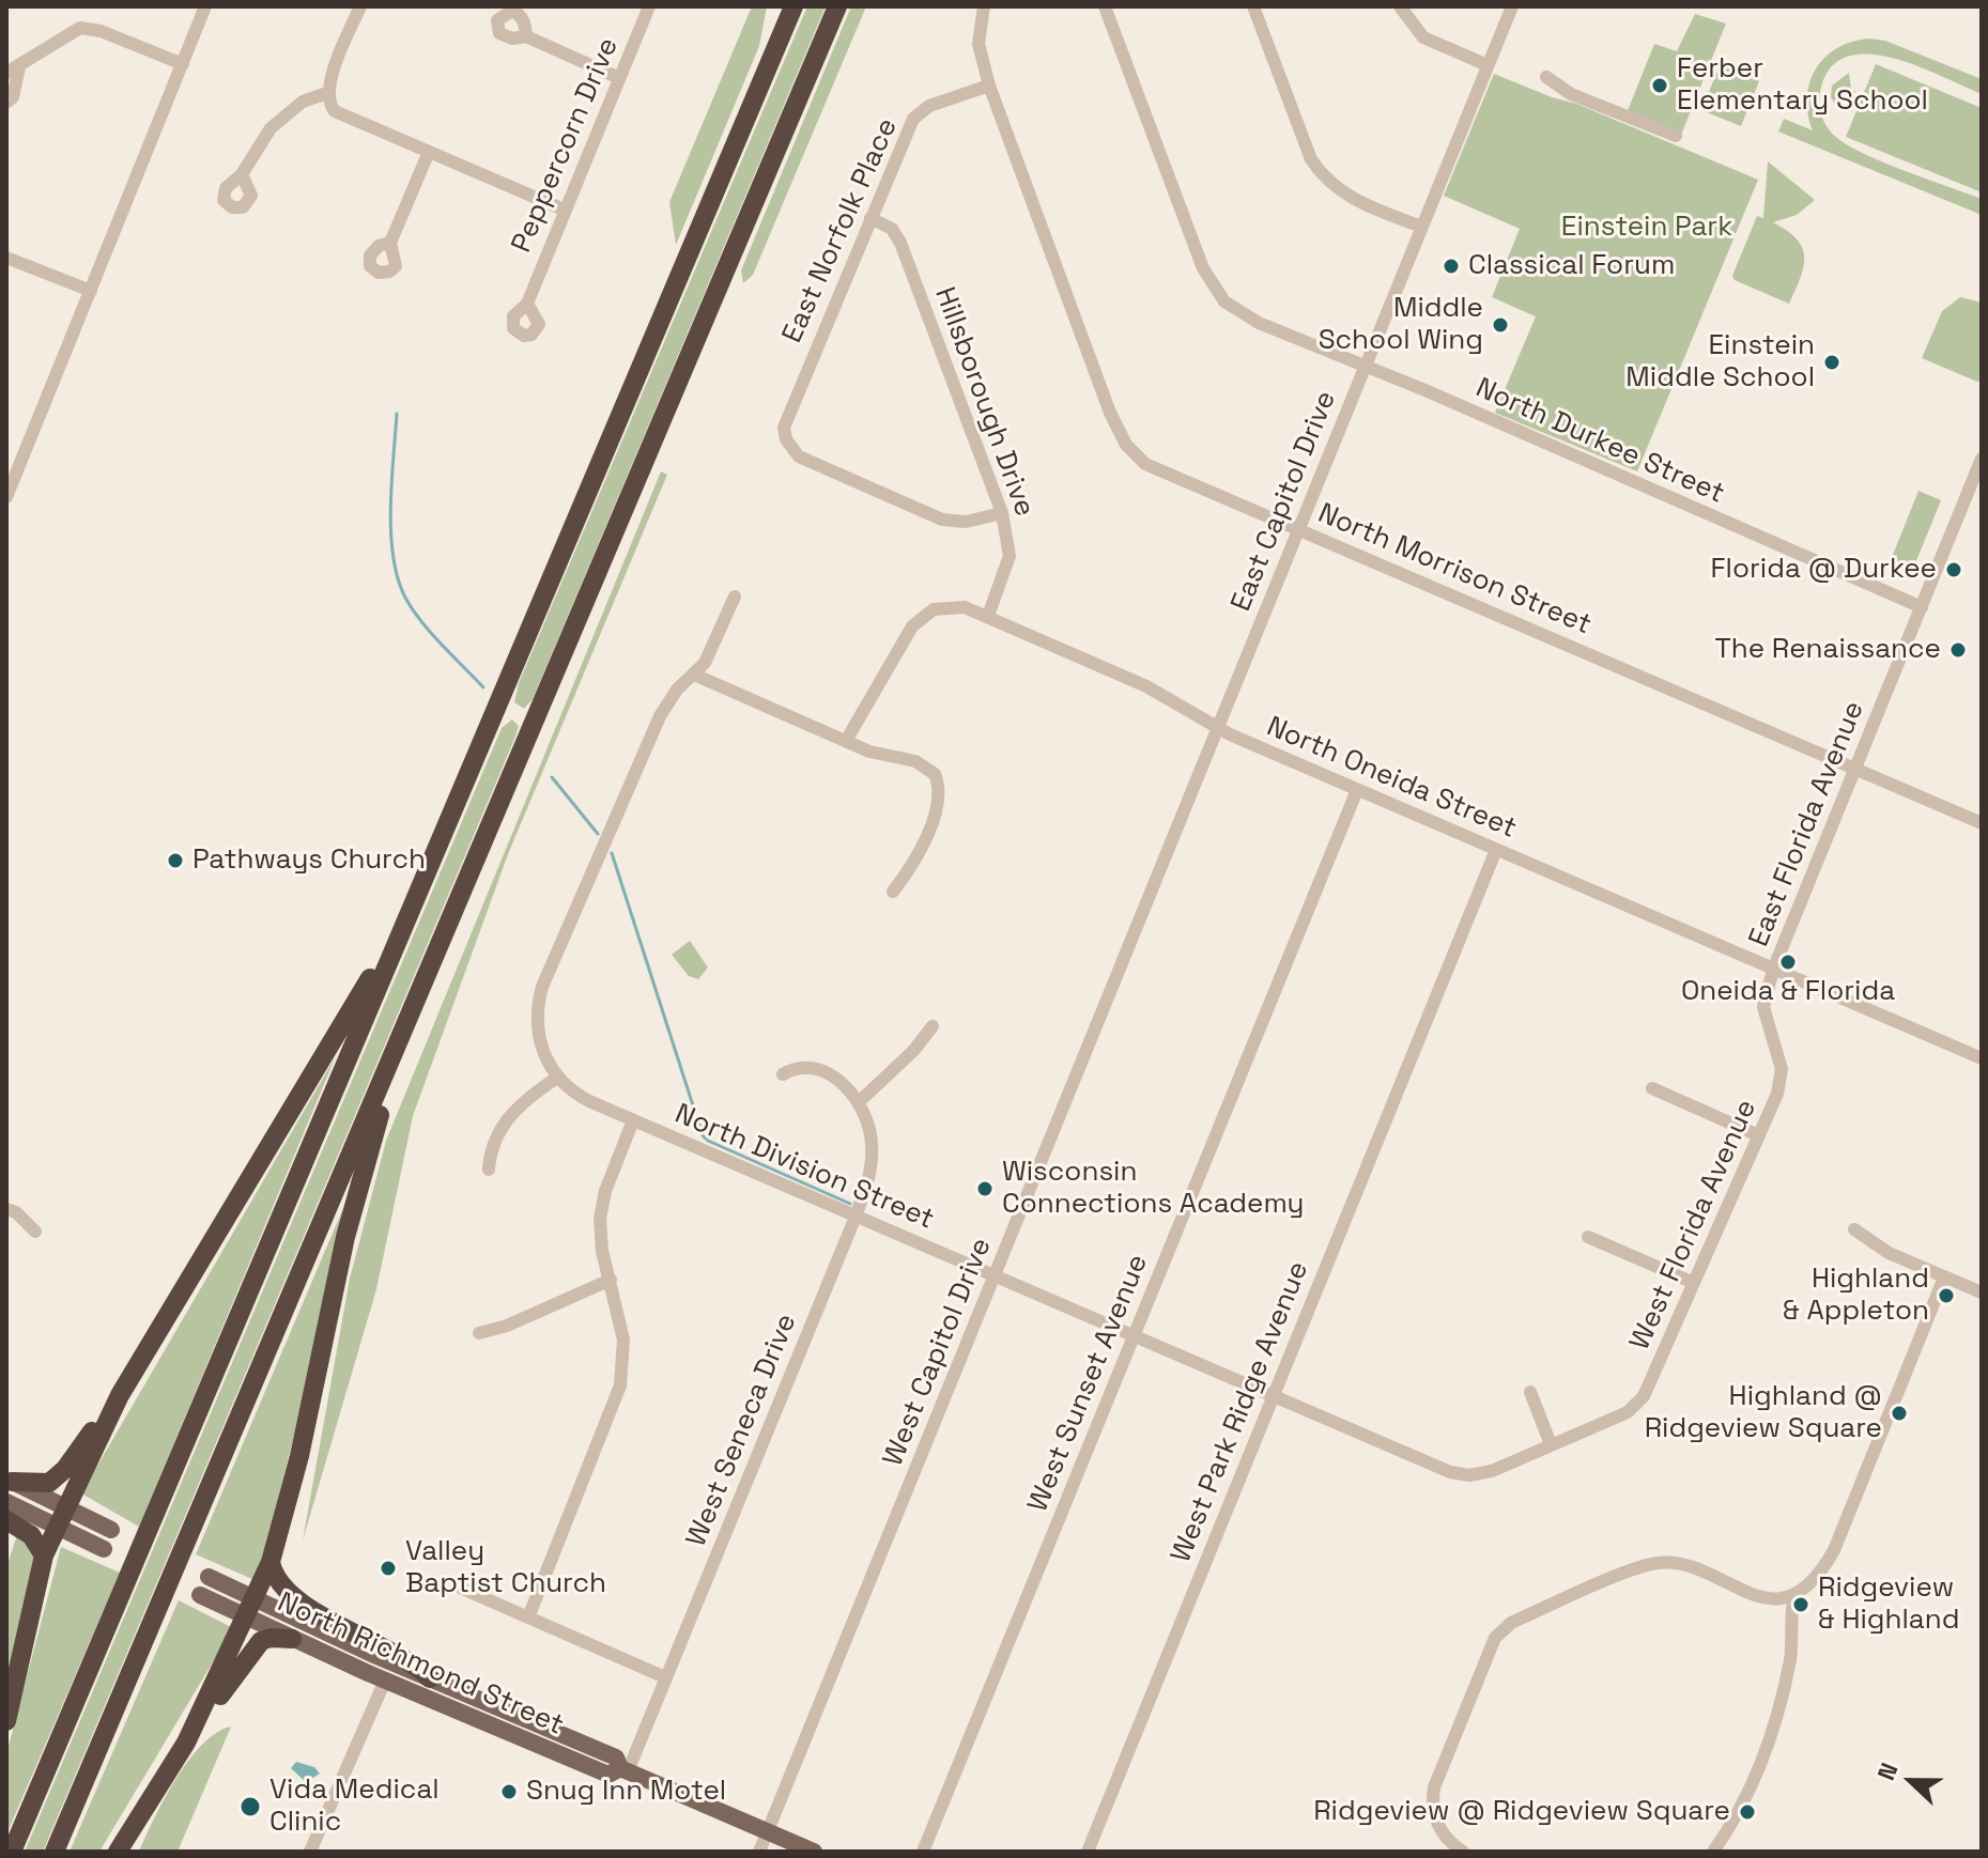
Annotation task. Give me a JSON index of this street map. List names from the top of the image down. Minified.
{"streets":{"main road":["North Richmond Street"],"street":["Peppercorn Drive","East Norfolk Place","Hillsborough Drive","North Durkee Street","East Capitol Drive","North Morrison Street","North Oneida Street","East Florida Avenue","North Division Street","West Florida Avenue","West Capitol Drive","West Sunset Avenue","West Park Ridge Avenue","West Seneca Drive"]},"crossings":[["East Norfolk Place","Hillsborough Drive"],["East Norfolk Place","North Morrison Street"],["Hillsborough Drive","North Oneida Street"],["North Durkee Street","East Capitol Drive"],["North Durkee Street","East Florida Avenue"],["East Capitol Drive","North Morrison Street"],["East Capitol Drive","North Oneida Street"],["East Capitol Drive","West Capitol Drive"],["North Morrison Street","East Florida Avenue"],["North Oneida Street","East Florida Avenue"],["North Oneida Street","West Florida Avenue"],["North Oneida Street","West Capitol Drive"],["North Oneida Street","West Sunset Avenue"],["North Oneida Street","West Park Ridge Avenue"],["East Florida Avenue","West Florida Avenue"],["North Division Street","West Florida Avenue"],["North Division Street","West Capitol Drive"],["North Division Street","West Sunset Avenue"],["North Division Street","West Park Ridge Avenue"],["North Division Street","West Seneca Drive"],["West Florida Avenue","West Park Ridge Avenue"],["West Capitol Drive","North Richmond Street"],["West Seneca Drive","North Richmond Street"]],"parks":["Einstein Park"],"places":["Ferber Elementary School","Classical Forum","Middle School Wing","Einstein Middle School","Florida @ Durkee","The Renaissance","Pathways Church","Oneida & Florida","Wisconsin Connections Academy","Highland & Appleton","Highland @ Ridgeview Square","Valley Baptist Church","Ridgeview & Highland","Snug Inn Motel","Vida Medical Clinic","Ridgeview @ Ridgeview Square"],"north":"left"}
